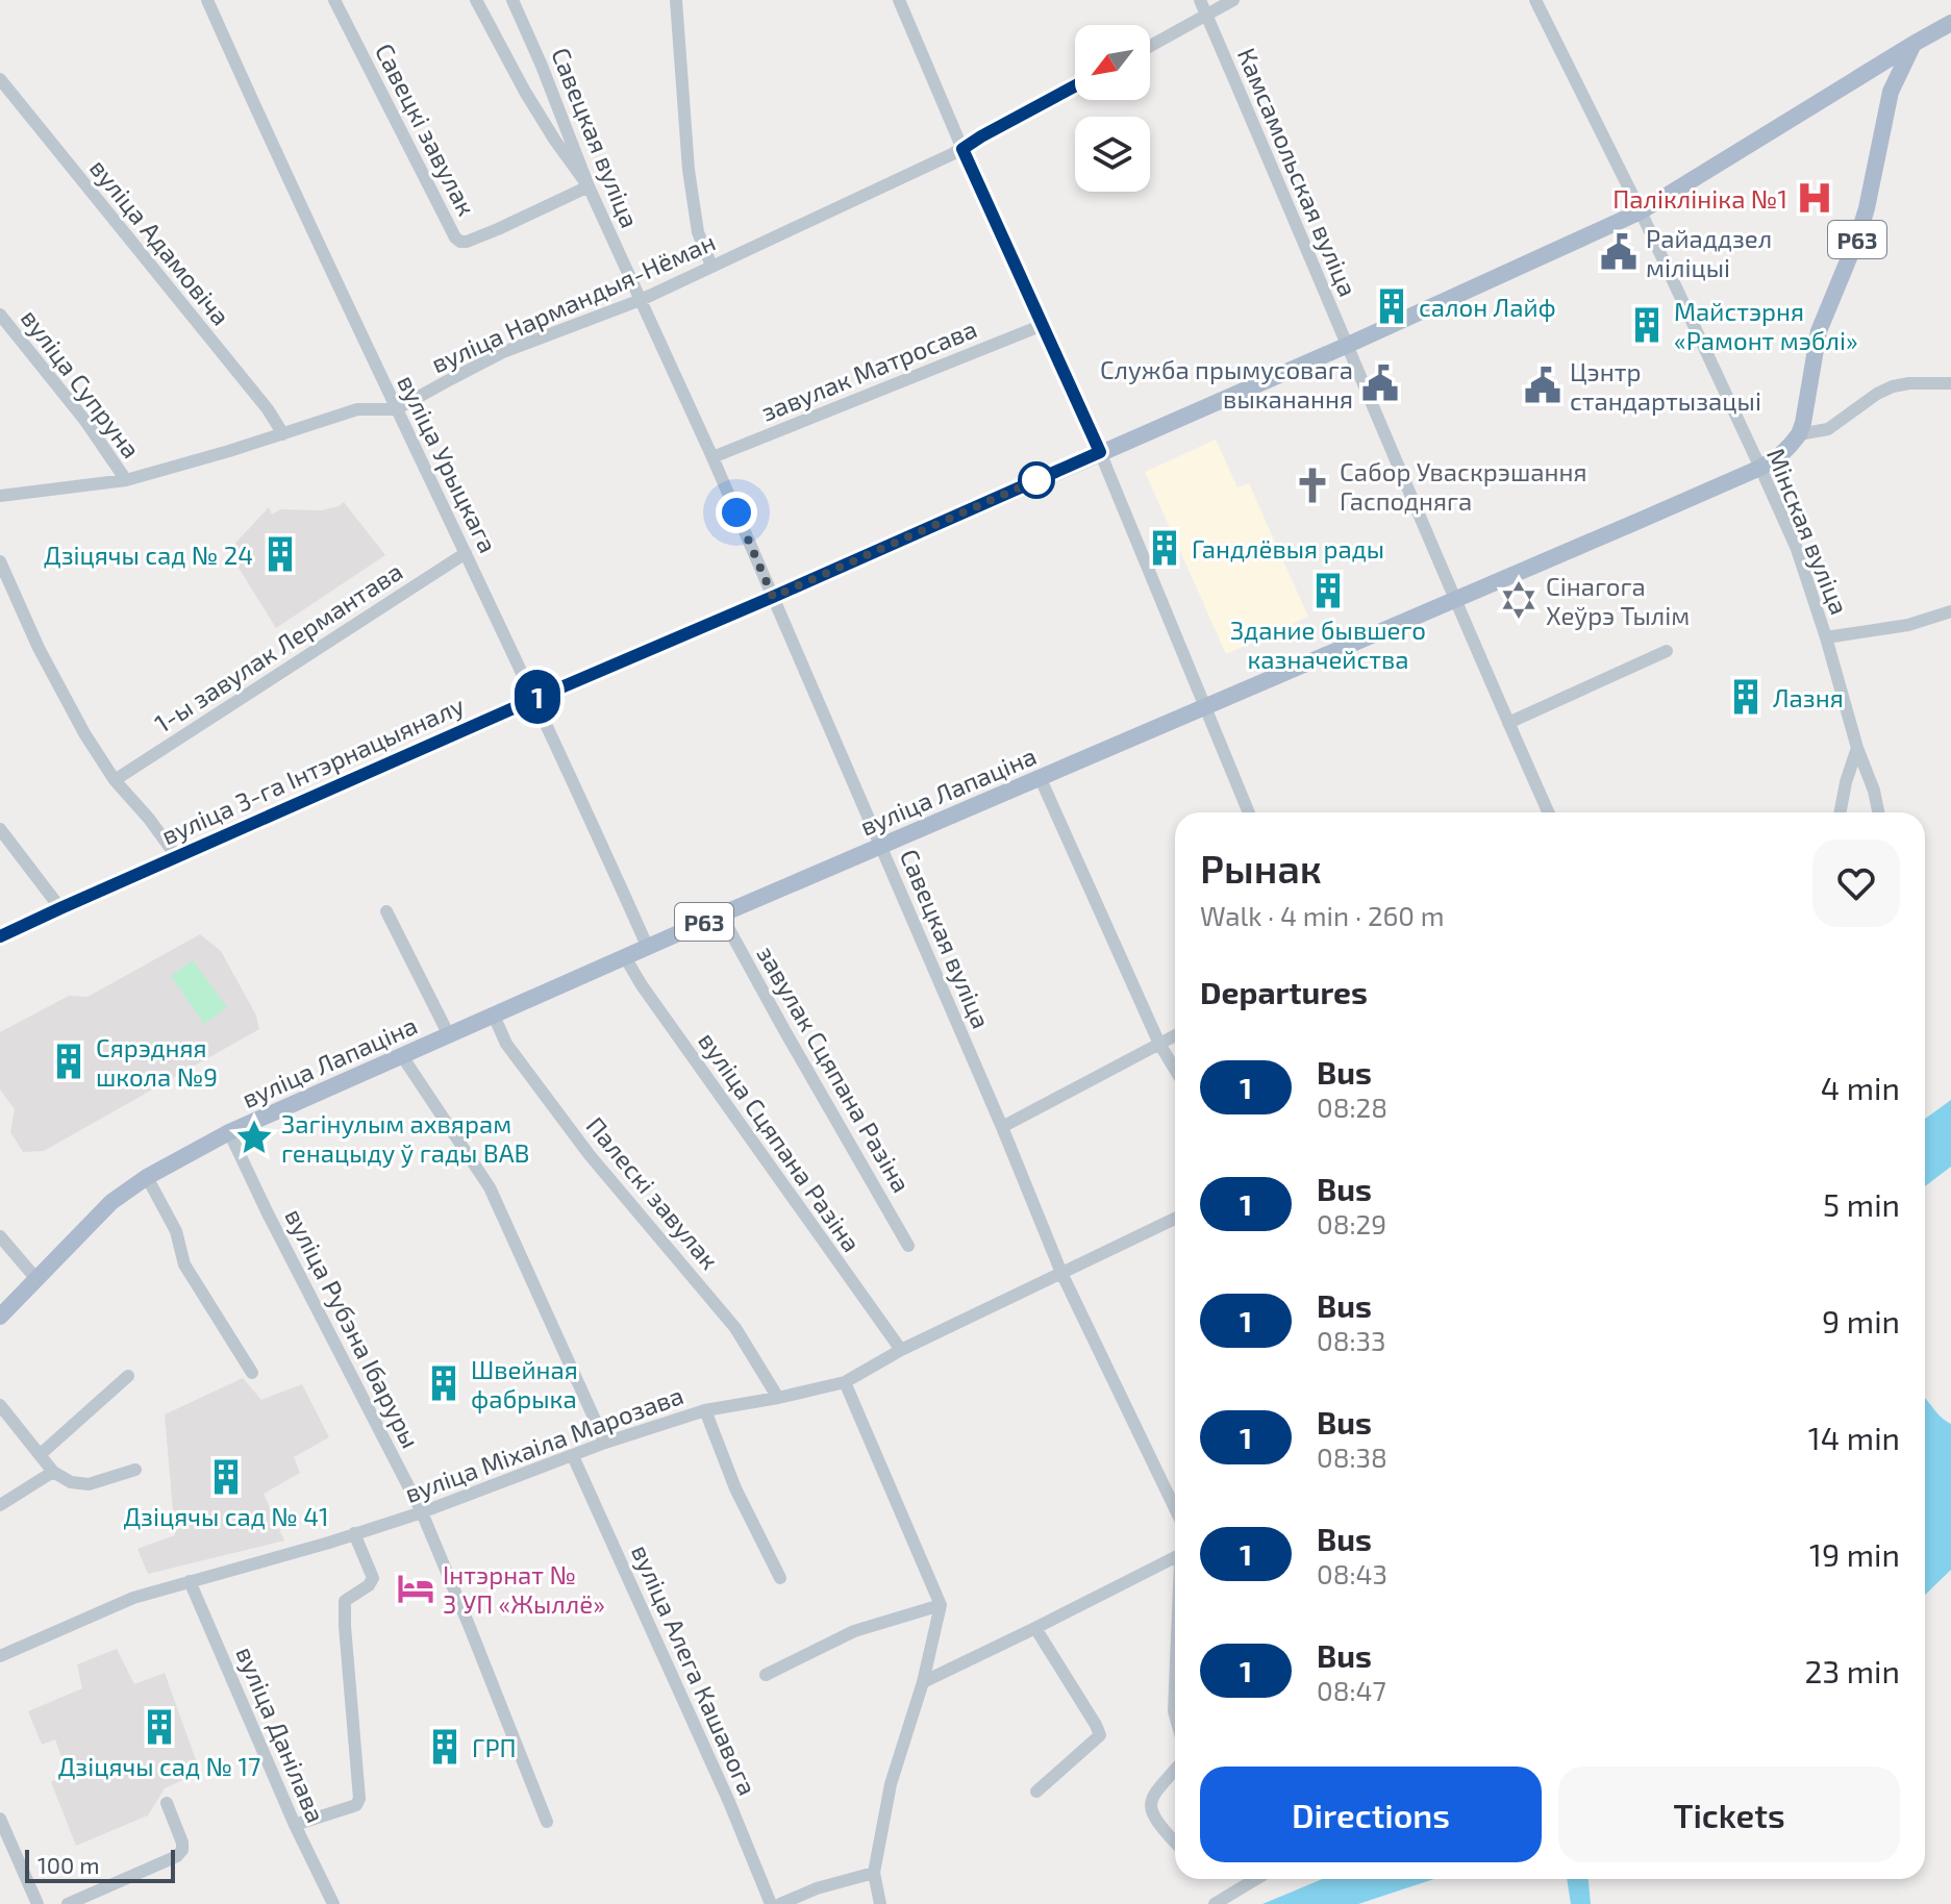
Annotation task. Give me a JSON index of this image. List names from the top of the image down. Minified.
{"streets":{"main road":["Р63","вуліца 3-га Інтэрнацыяналу","вуліца Лапаціна"],"street":["Савецкі завулак","Савецкая вуліца","Камсамольская вуліца","вуліца Адамовіча","вуліца Нармандыя-Нёман","завулак Матросава","вуліца Супруна","вуліца Урыцкага","Мінская вуліца","1-ы завулак Лермантава","завулак Сцяпана Разіна","вуліца Сцяпана Разіна","Палескі завулак","вуліца Рубэна Ібаруры","вуліца Міхаіла Марозава","вуліца Алега Кашавога","вуліца Данілава"]},"crossings":[["Савецкі завулак","Савецкая вуліца"],["Савецкая вуліца","вуліца Нармандыя-Нёман"],["Савецкая вуліца","завулак Матросава"],["Савецкая вуліца","вуліца 3-га Інтэрнацыяналу"],["Савецкая вуліца","вуліца Лапаціна"],["Савецкая вуліца","вуліца Міхаіла Марозава"],["Камсамольская вуліца","вуліца 3-га Інтэрнацыяналу"],["Камсамольская вуліца","вуліца Лапаціна"],["Р63","вуліца 3-га Інтэрнацыяналу"],["Р63","вуліца Лапаціна"],["вуліца Адамовіча","вуліца Нармандыя-Нёман"],["вуліца Нармандыя-Нёман","вуліца Супруна"],["вуліца Нармандыя-Нёман","вуліца Урыцкага"],["вуліца Урыцкага","1-ы завулак Лермантава"],["вуліца Урыцкага","вуліца 3-га Інтэрнацыяналу"],["вуліца Урыцкага","вуліца Лапаціна"],["Мінская вуліца","вуліца 3-га Інтэрнацыяналу"],["Мінская вуліца","вуліца Лапаціна"],["вуліца Лапаціна","завулак Сцяпана Разіна"],["вуліца Лапаціна","вуліца Сцяпана Разіна"],["вуліца Лапаціна","Палескі завулак"],["вуліца Лапаціна","вуліца Рубэна Ібаруры"],["вуліца Сцяпана Разіна","вуліца Міхаіла Марозава"],["Палескі завулак","вуліца Міхаіла Марозава"],["вуліца Рубэна Ібаруры","вуліца Міхаіла Марозава"],["вуліца Міхаіла Марозава","вуліца Алега Кашавога"],["вуліца Міхаіла Марозава","вуліца Данілава"]],"places":{"hospital":["Паліклініка №1"],"public building":["Райаддзел міліцыі","Служба прымусовага выканання","Цэнтр стандартызацыі"],"building":["салон Лайф","Майстэрня «Рамонт мэблі»","Гандлёвыя рады","Дзіцячы сад № 24","Здание бывшего казначейства","Лазня","Сярэдняя школа №9","Швейная фабрыка","Дзіцячы сад № 41","Дзіцячы сад № 17","ГРП"],"church":["Сабор Уваскрэшання Гасподняга"],"synagogue":["Сінагога Хеўрэ Тылім"],"place":["Загінулым ахвярам генацыду ў гады ВАВ"],"hotel":["Інтэрнат № 3 УП «Жыллё»"]},"lines":["bus line 1"],"scale_bar":"100 m","north":"bottom left","page":{"on_map":"1","heading":[["Рынак","Walk · 4 min · 260 m"],"Departures"],"list":[{"mark":"1","name":"Bus","note":"08:28","value":"4 min"},{"mark":"1","name":"Bus","note":"08:29","value":"5 min"},{"mark":"1","name":"Bus","note":"08:33","value":"9 min"},{"mark":"1","name":"Bus","note":"08:38","value":"14 min"},{"mark":"1","name":"Bus","note":"08:43","value":"19 min"},{"mark":"1","name":"Bus","note":"08:47","value":"23 min"}],"buttons":["Directions","Tickets"],"scale":"100 m"}}
